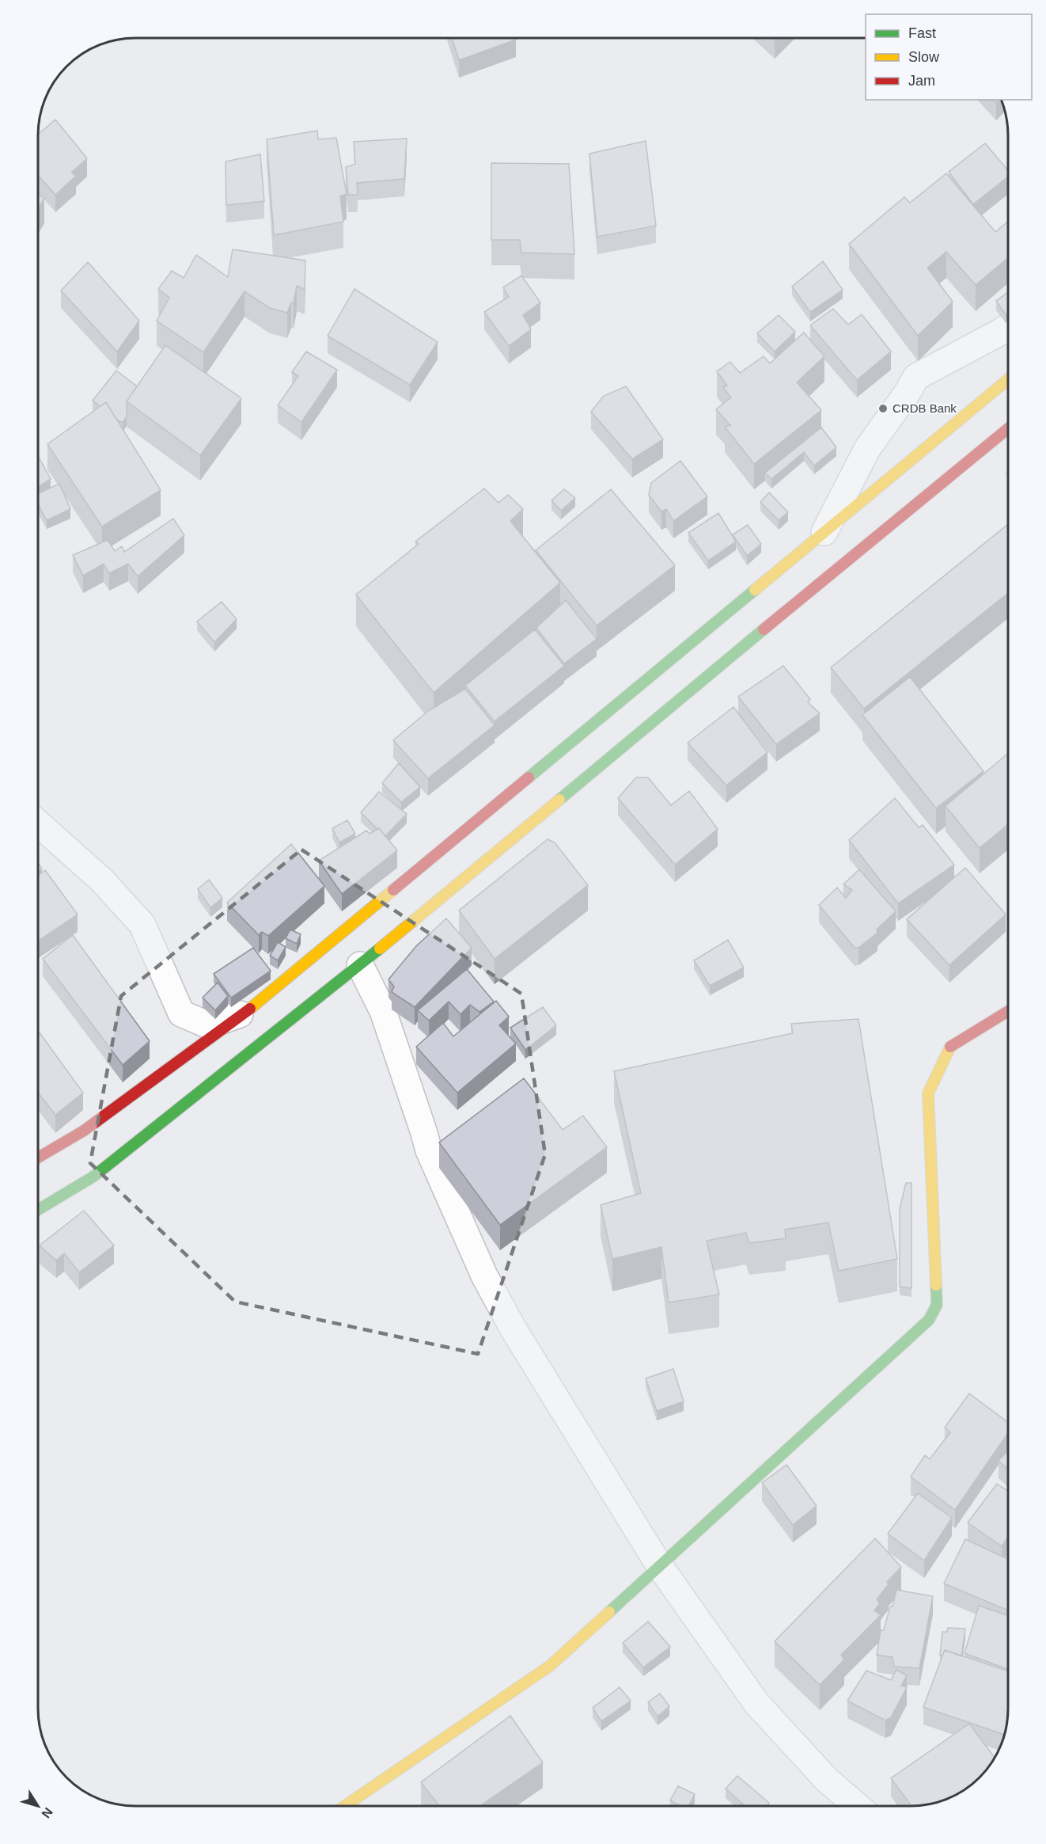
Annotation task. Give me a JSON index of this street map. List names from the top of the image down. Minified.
{"places":["CRDB Bank"],"legend":["Fast","Slow","Jam"],"north":"bottom right"}
